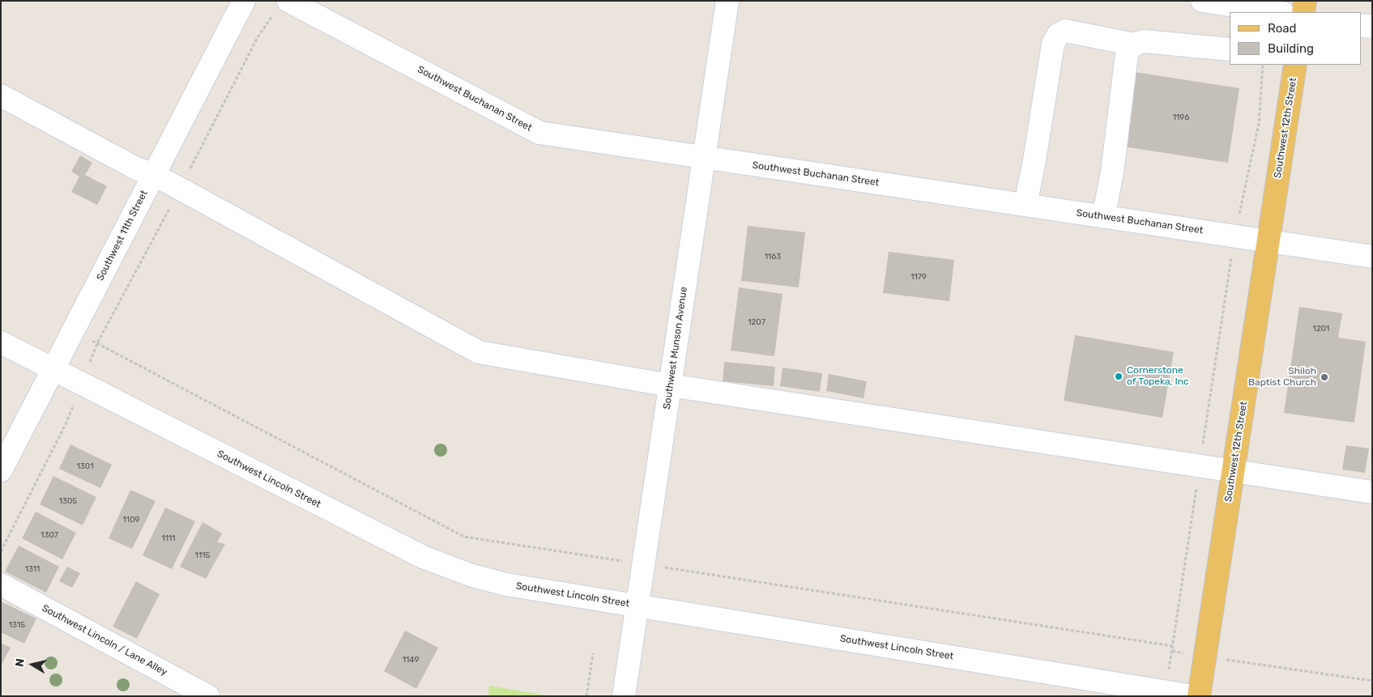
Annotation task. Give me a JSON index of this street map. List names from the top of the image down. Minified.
{"streets":{"main road":["Southwest 12th Street"],"street":["Southwest Buchanan Street","Southwest 11th Street","Southwest Munson Avenue","Southwest Lincoln Street","Southwest Lincoln / Lane Alley"]},"crossings":[["Southwest Buchanan Street","Southwest 12th Street"],["Southwest Buchanan Street","Southwest Munson Avenue"],["Southwest 11th Street","Southwest Lincoln Street"],["Southwest Munson Avenue","Southwest Lincoln Street"]],"places":["Cornerstone of Topeka, Inc","Shiloh Baptist Church"],"house_numbers":["1196","1163","1179","1207","1201","1301","1305","1109","1307","1111","1115","1311","1315","1149"],"legend":["Road","Building"],"north":"left"}
